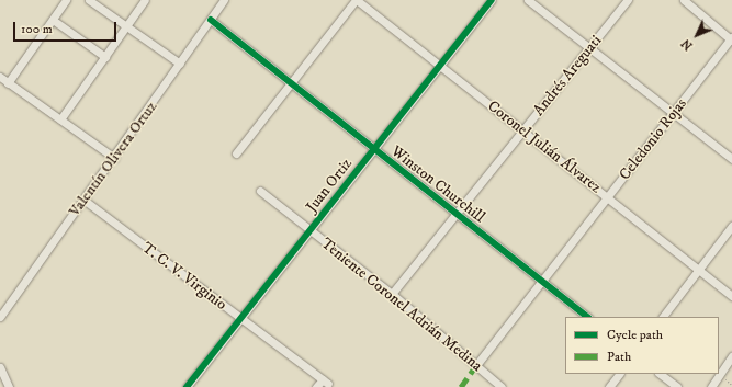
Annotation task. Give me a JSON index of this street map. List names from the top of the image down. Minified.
{"streets":{"street":["Andrés Areguati","Celedonio Rojas","Coronel Julián Álvarez","Valentín Olivera Ortuz","Winston Churchill","Juan Ortiz","T. C. V. Virginio","Teniente Coronel Adrián Medina"]},"crossings":[["Andrés Areguati","Coronel Julián Álvarez"],["Andrés Areguati","Winston Churchill"],["Andrés Areguati","Teniente Coronel Adrián Medina"],["Celedonio Rojas","Coronel Julián Álvarez"],["Celedonio Rojas","Winston Churchill"],["Celedonio Rojas","Teniente Coronel Adrián Medina"],["Coronel Julián Álvarez","Juan Ortiz"],["Valentín Olivera Ortuz","Winston Churchill"],["Valentín Olivera Ortuz","T. C. V. Virginio"],["Winston Churchill","Juan Ortiz"],["Juan Ortiz","T. C. V. Virginio"],["Juan Ortiz","Teniente Coronel Adrián Medina"]],"legend":["Cycle path","Path"],"scale_bar":"100 m","north":"bottom left"}
